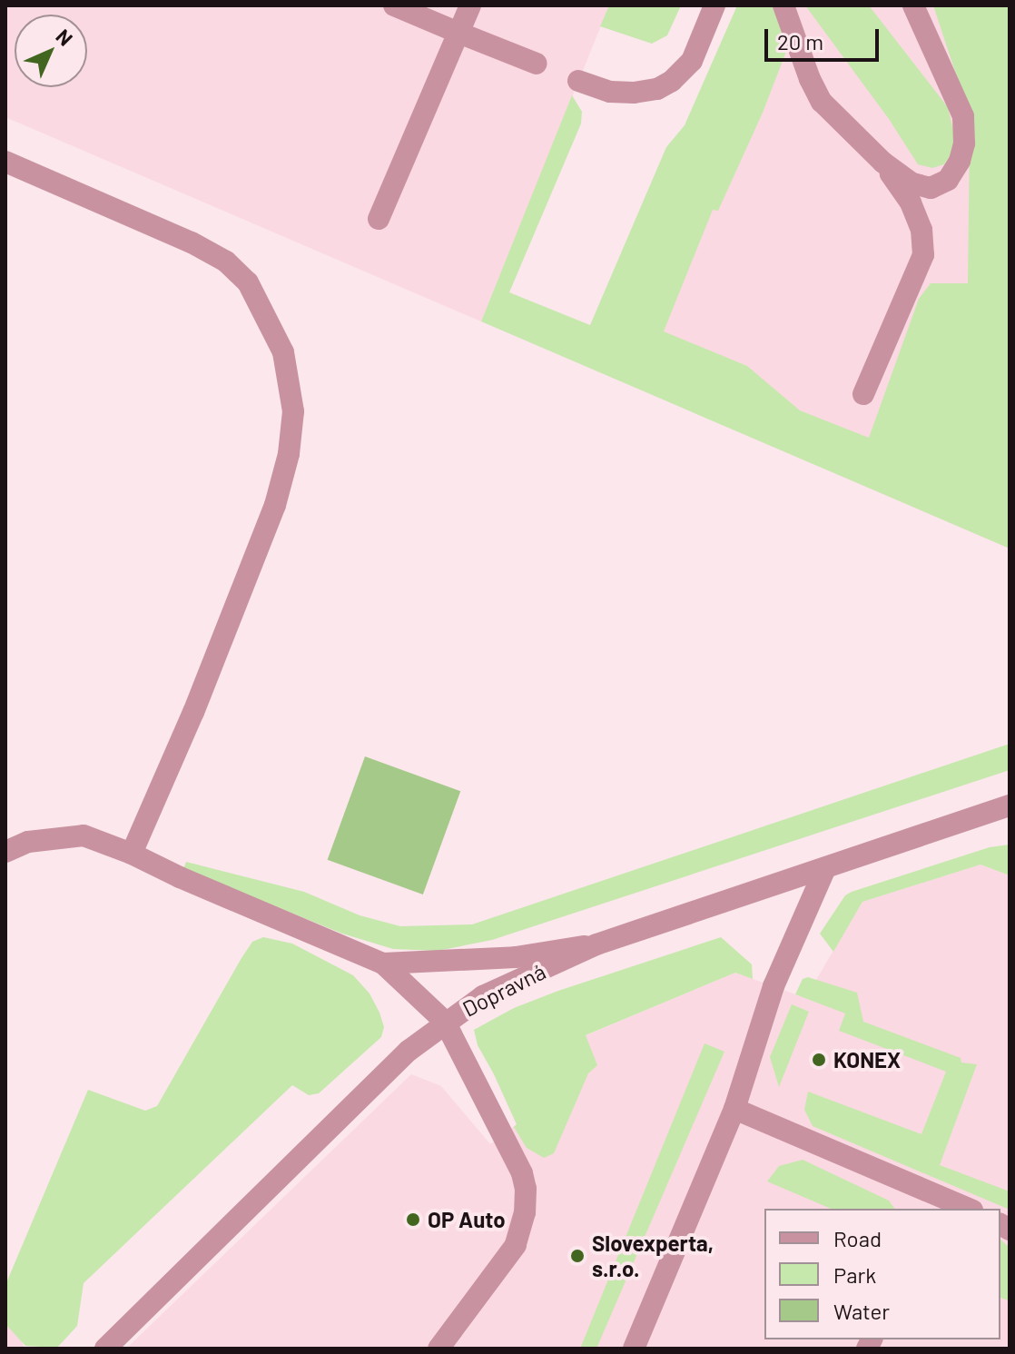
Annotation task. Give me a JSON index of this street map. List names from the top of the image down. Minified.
{"streets":{"street":["Dopravná"]},"places":["KONEX","OP Auto","Slovexperta, s.r.o."],"legend":["Road","Park","Water"],"scale_bar":"20 m","north":"top right"}
